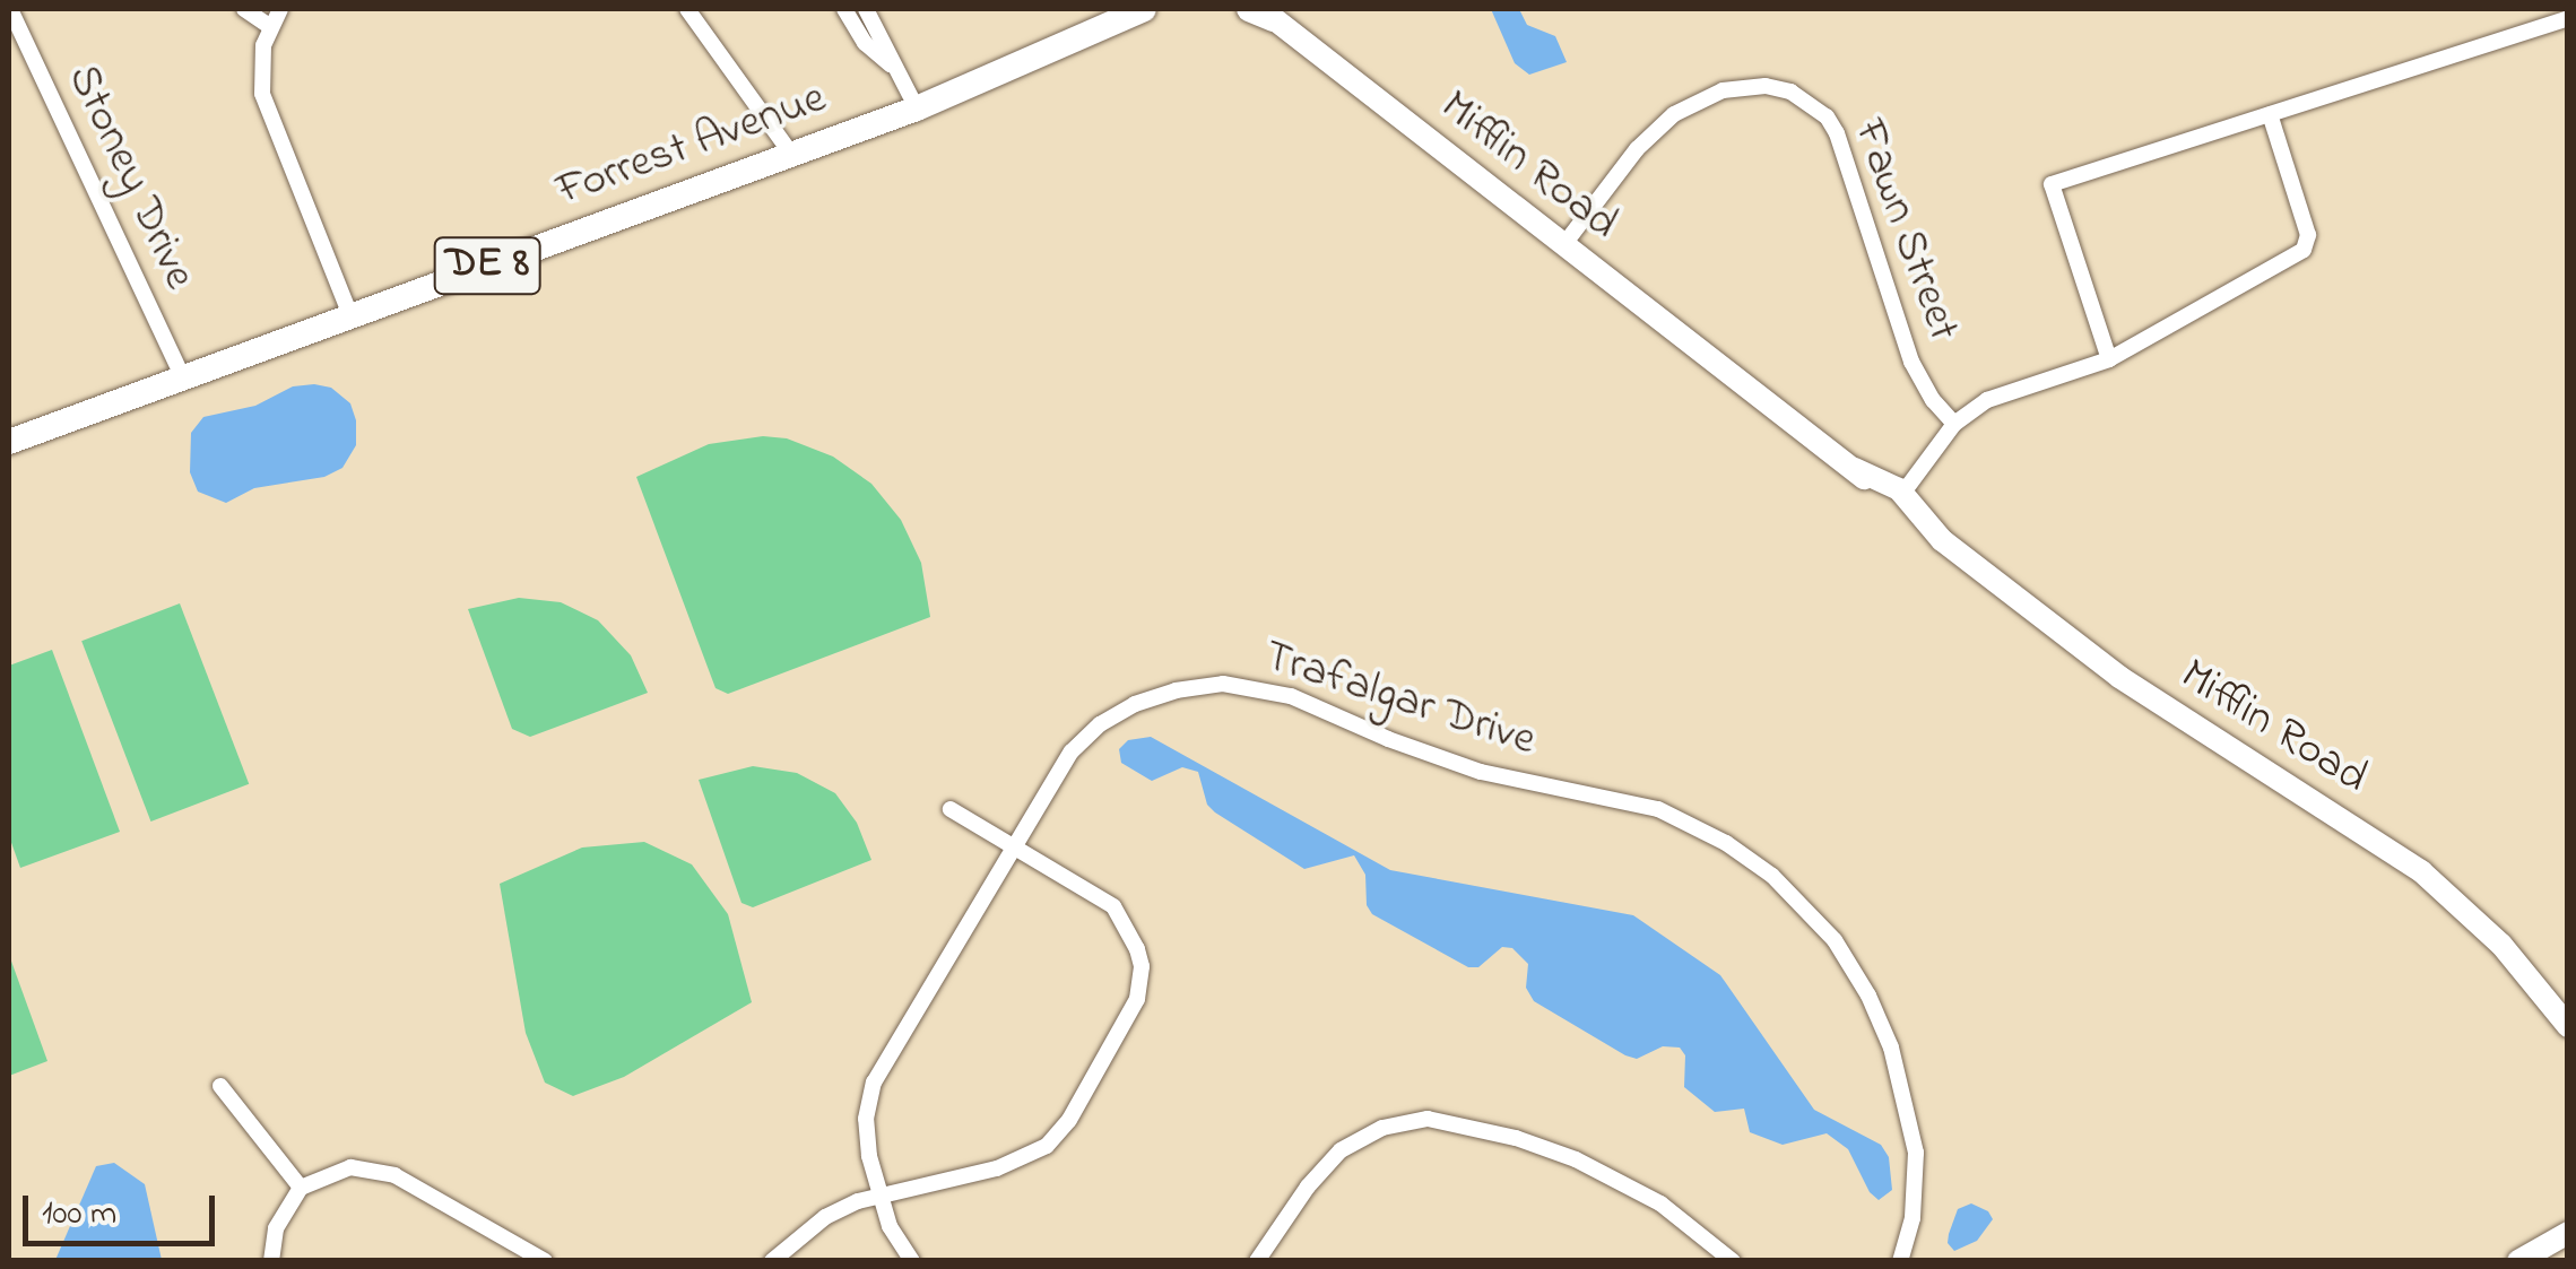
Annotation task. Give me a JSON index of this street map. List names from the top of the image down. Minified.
{"streets":{"highway":["Forrest Avenue","DE 8"],"main road":["Mifflin Road"],"street":["Stoney Drive","Fawn Street","Trafalgar Drive"]},"crossings":[["Forrest Avenue","Stoney Drive"],["Mifflin Road","Fawn Street"]],"scale_bar":"100 m"}
